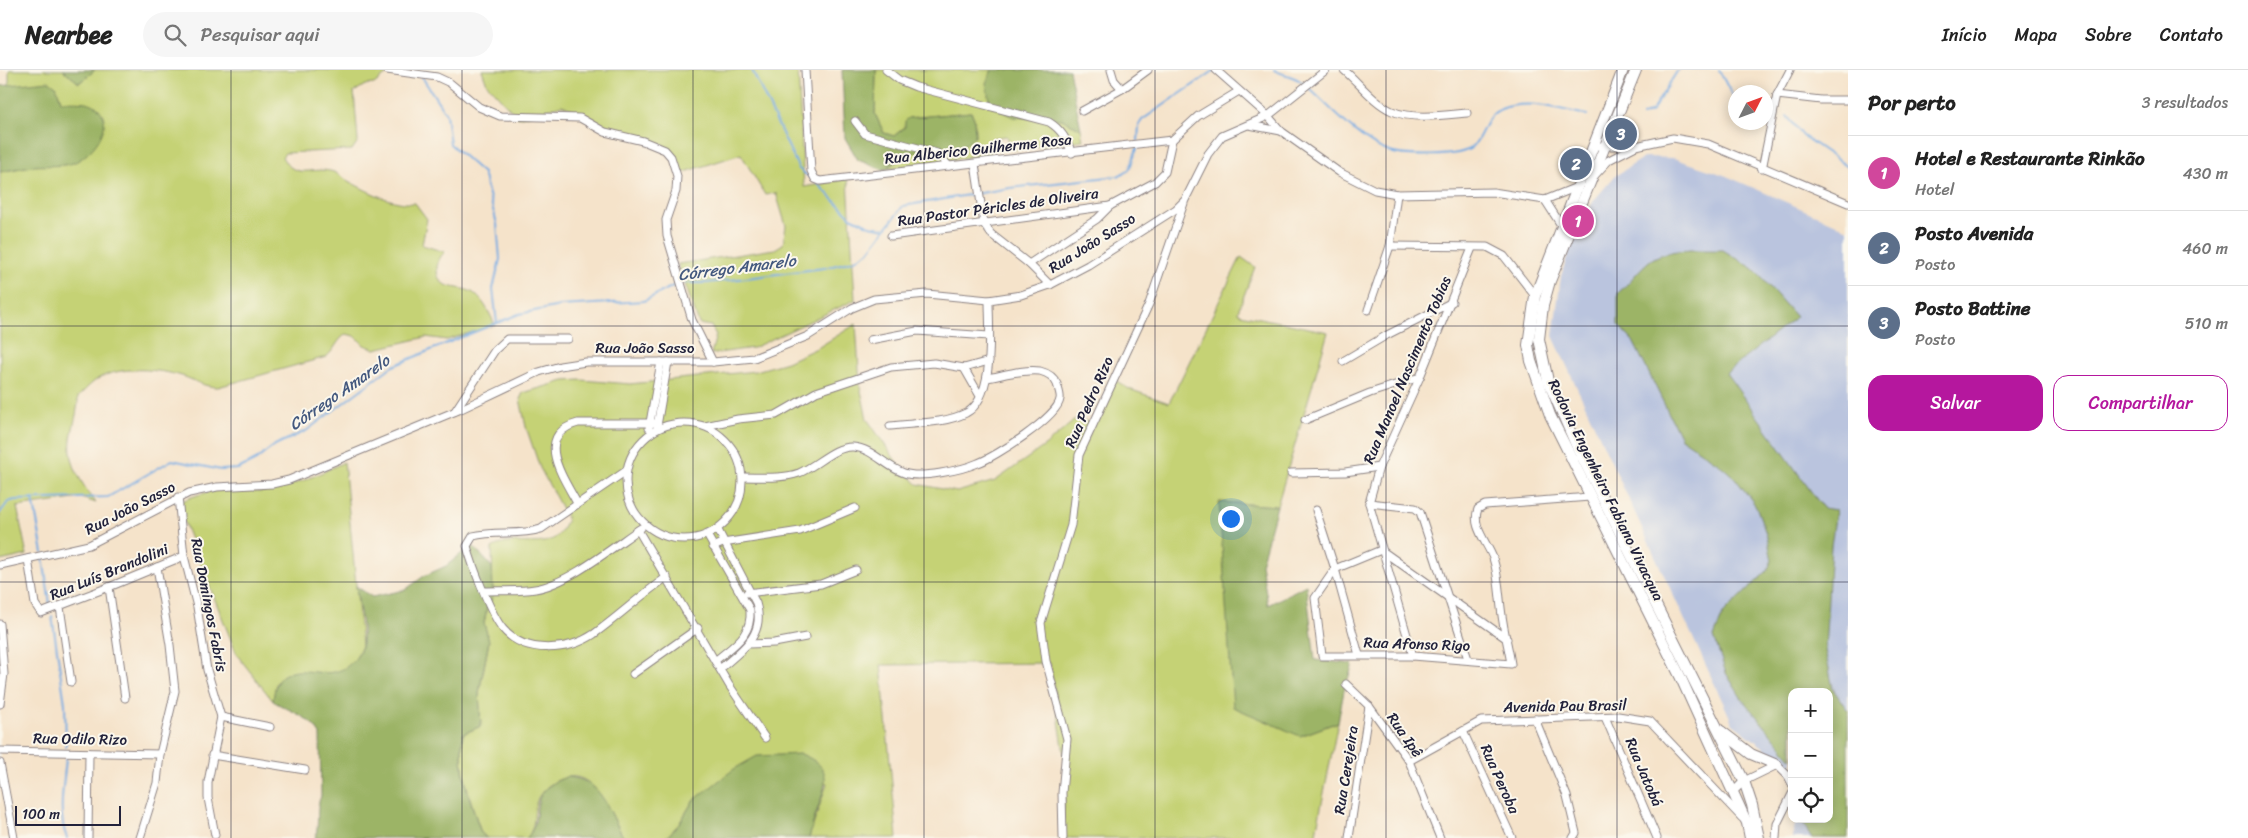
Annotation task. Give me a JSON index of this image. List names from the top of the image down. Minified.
{"streets":{"highway":["Rodovia Engenheiro Fabiano Vivacqua"],"street":["Rua Alberico Guilherme Rosa","Rua Pastor Péricles de Oliveira","Rua João Sasso","Rua Manoel Nascimento Tobias","Rua Pedro Rizo","Rua Luís Brandolini","Rua Domingos Fabris","Rua Afonso Rigo","Avenida Pau Brasil","Rua Ipê","Rua Odilo Rizo","Rua Cerejeira","Rua Jatobá","Rua Peroba"]},"crossings":[["Rua João Sasso","Rua Pedro Rizo"],["Rua João Sasso","Rua Luís Brandolini"],["Rua João Sasso","Rua Domingos Fabris"],["Rodovia Engenheiro Fabiano Vivacqua","Avenida Pau Brasil"],["Rua Luís Brandolini","Rua Domingos Fabris"],["Avenida Pau Brasil","Rua Ipê"],["Avenida Pau Brasil","Rua Jatobá"],["Avenida Pau Brasil","Rua Peroba"],["Rua Ipê","Rua Cerejeira"]],"water":["Córrego Amarelo"],"scale_bar":"100 m","north":"top right","page":{"header":"Nearbee","search":"Pesquisar aqui","nav":["Início","Mapa","Sobre","Contato"],"heading":["Por perto","3 resultados"],"pins":["3","2","1"],"list":[{"mark":"1","name":"Hotel e Restaurante Rinkão","note":"Hotel","value":"430 m"},{"mark":"2","name":"Posto Avenida","note":"Posto","value":"460 m"},{"mark":"3","name":"Posto Battine","note":"Posto","value":"510 m"}],"buttons":["Salvar","Compartilhar"],"map_buttons":["+","−"],"scale":"100 m"}}
